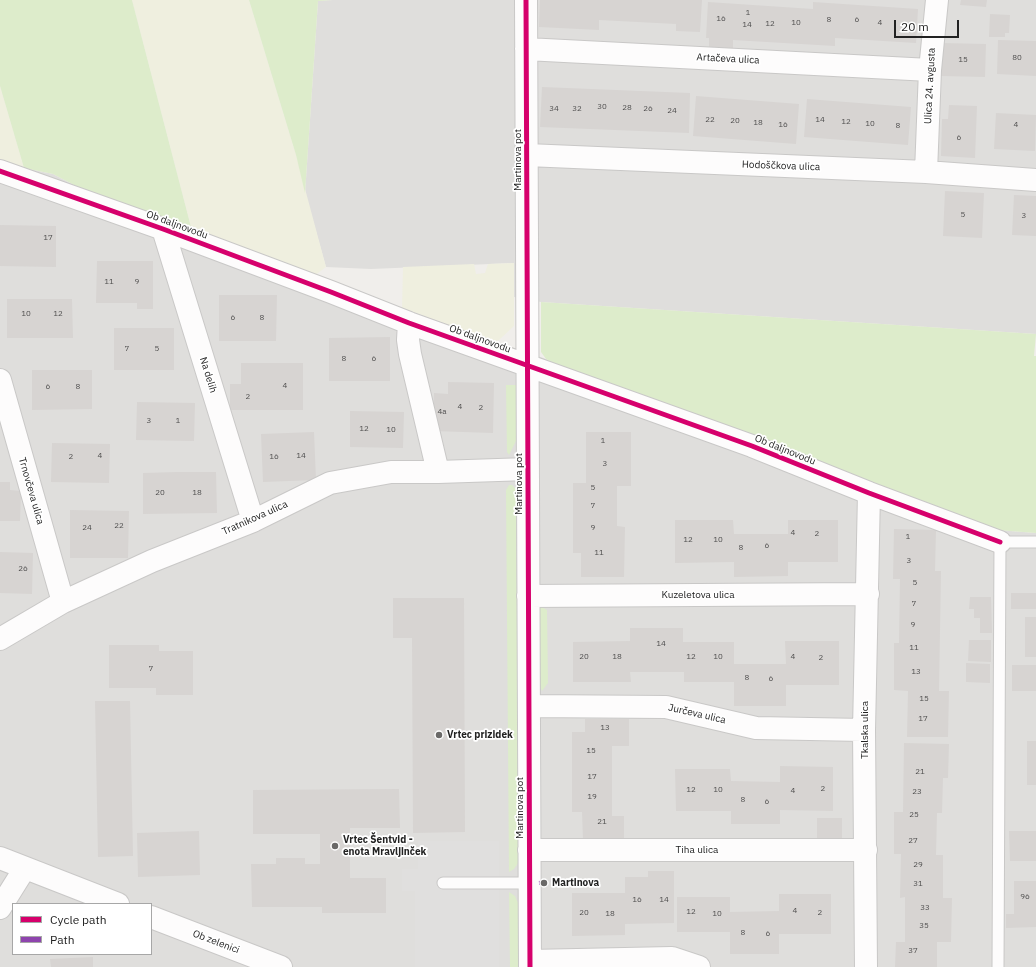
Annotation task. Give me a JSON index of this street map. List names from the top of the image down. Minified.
{"streets":{"street":["Artačeva ulica","Ulica 24. avgusta","Martinova pot","Hodoščkova ulica","Ob daljnovodu","Na delih","Trnovčeva ulica","Tratnikova ulica","Kuzeletova ulica","Jurčeva ulica","Tkalska ulica","Tiha ulica","Ob zelenici"]},"crossings":[["Artačeva ulica","Ulica 24. avgusta"],["Artačeva ulica","Martinova pot"],["Ulica 24. avgusta","Hodoščkova ulica"],["Martinova pot","Hodoščkova ulica"],["Martinova pot","Ob daljnovodu"],["Martinova pot","Tratnikova ulica"],["Martinova pot","Kuzeletova ulica"],["Martinova pot","Jurčeva ulica"],["Martinova pot","Tiha ulica"],["Ob daljnovodu","Na delih"],["Ob daljnovodu","Tkalska ulica"],["Na delih","Tratnikova ulica"],["Trnovčeva ulica","Tratnikova ulica"],["Kuzeletova ulica","Tkalska ulica"],["Jurčeva ulica","Tkalska ulica"],["Tkalska ulica","Tiha ulica"]],"places":["Vrtec prizidek","Vrtec Šentvid - enota Mravljinček","Martinova"],"house_numbers":["1","16","8","6","10","4","12","14","80","15","30","28","34","32","26","24","22","14","20","12","18","10","16","4","8","6","5","3","17","11","9","10","12","6","8","7","5","8","6","4","6","8","2","4","2","4a","3","1","12","10","1","4","14","2","16","3","5","20","18","7","22","24","9","4","2","1","12","10","6","8","11","3","26","5","7","9","14","11","20","18","12","10","4","2","7","13","8","6","15","17","13","15","21","17","2","12","10","4","23","19","8","6","25","21","27","29","31","96","16","14","33","4","12","20","2","18","10","35","8","6","37"],"legend":["Cycle path","Path"],"scale_bar":"20 m"}
